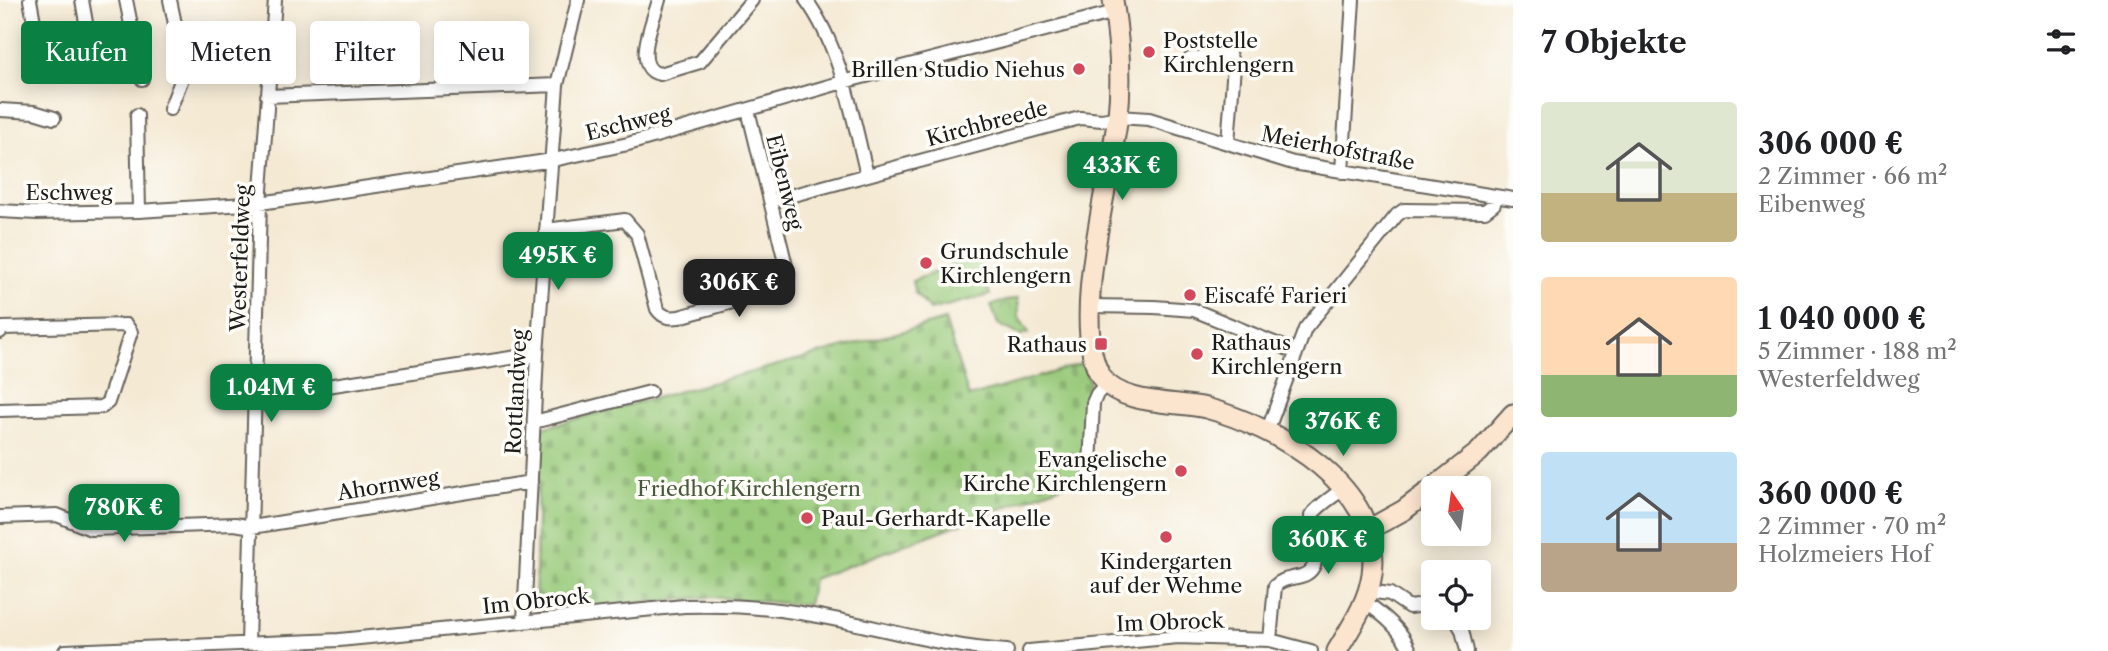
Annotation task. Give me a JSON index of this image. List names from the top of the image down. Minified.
{"streets":{"street":["Eschweg","Kirchbreede","Meierhofstraße","Eibenweg","Westerfeldweg","Rottlandweg","Ahornweg","Im Obrock"]},"crossings":[["Eschweg","Eibenweg"],["Eschweg","Westerfeldweg"],["Eschweg","Rottlandweg"],["Kirchbreede","Meierhofstraße"],["Kirchbreede","Eibenweg"],["Eibenweg","Rottlandweg"],["Westerfeldweg","Ahornweg"],["Westerfeldweg","Im Obrock"],["Rottlandweg","Ahornweg"],["Rottlandweg","Im Obrock"]],"parks":["Friedhof Kirchlengern"],"places":{"other":["Poststelle Kirchlengern","Brillen Studio Niehus","Grundschule Kirchlengern","Eiscafé Farieri","Rathaus Kirchlengern","Evangelische Kirche Kirchlengern","Paul-Gerhardt-Kapelle","Kindergarten auf der Wehme"],"transit":["Rathaus"]},"north":"top","page":{"heading":"7 Objekte","chip":["Kaufen","Mieten","Filter","Neu"],"list":[{"name":"306 000 €","note":"2 Zimmer · 66 m² · Eibenweg"},{"name":"1 040 000 €","note":"5 Zimmer · 188 m² · Westerfeldweg"},{"name":"360 000 €","note":"2 Zimmer · 70 m² · Holzmeiers Hof"}],"price":["433K €","495K €","306K €","1.04M €","376K €","780K €","360K €"]}}
